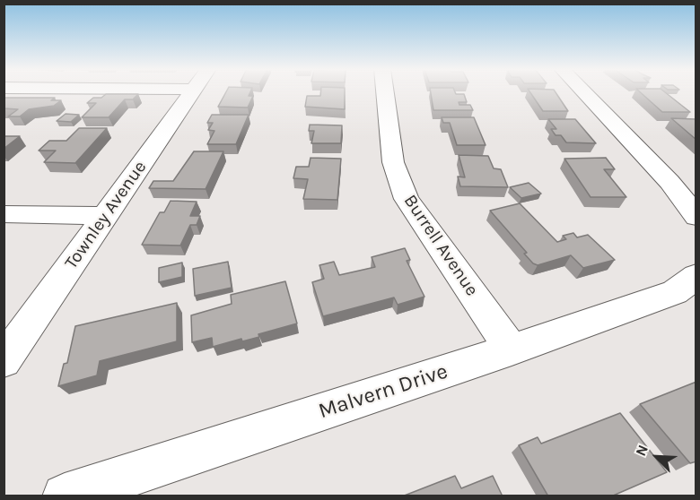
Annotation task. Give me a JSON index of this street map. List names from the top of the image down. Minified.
{"streets":{"street":["Townley Avenue","Burrell Avenue","Malvern Drive"]},"crossings":[["Burrell Avenue","Malvern Drive"]],"north":"top left"}
